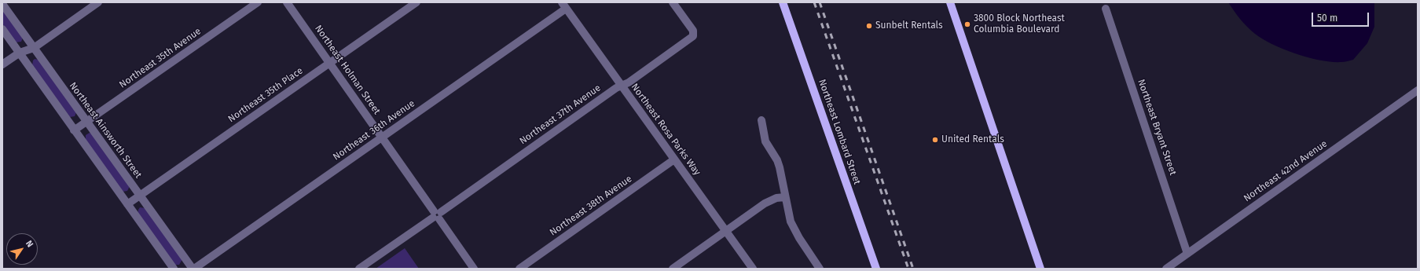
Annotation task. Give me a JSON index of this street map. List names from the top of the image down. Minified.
{"streets":{"main road":["Northeast Lombard Street"],"street":["Northeast 35th Avenue","Northeast Holman Street","Northeast 35th Place","Northeast 37th Avenue","Northeast Bryant Street","Northeast Rosa Parks Way","Northeast Ainsworth Street","Northeast 36th Avenue","Northeast 42nd Avenue","Northeast 38th Avenue"]},"crossings":[["Northeast 35th Avenue","Northeast Ainsworth Street"],["Northeast Holman Street","Northeast 35th Place"],["Northeast Holman Street","Northeast 37th Avenue"],["Northeast Holman Street","Northeast 36th Avenue"],["Northeast 35th Place","Northeast Ainsworth Street"],["Northeast 37th Avenue","Northeast Rosa Parks Way"],["Northeast Bryant Street","Northeast 42nd Avenue"],["Northeast Rosa Parks Way","Northeast 36th Avenue"],["Northeast Rosa Parks Way","Northeast 38th Avenue"],["Northeast Ainsworth Street","Northeast 36th Avenue"]],"places":["3800 Block Northeast Columbia Boulevard","Sunbelt Rentals","United Rentals"],"scale_bar":"50 m","north":"top right"}
